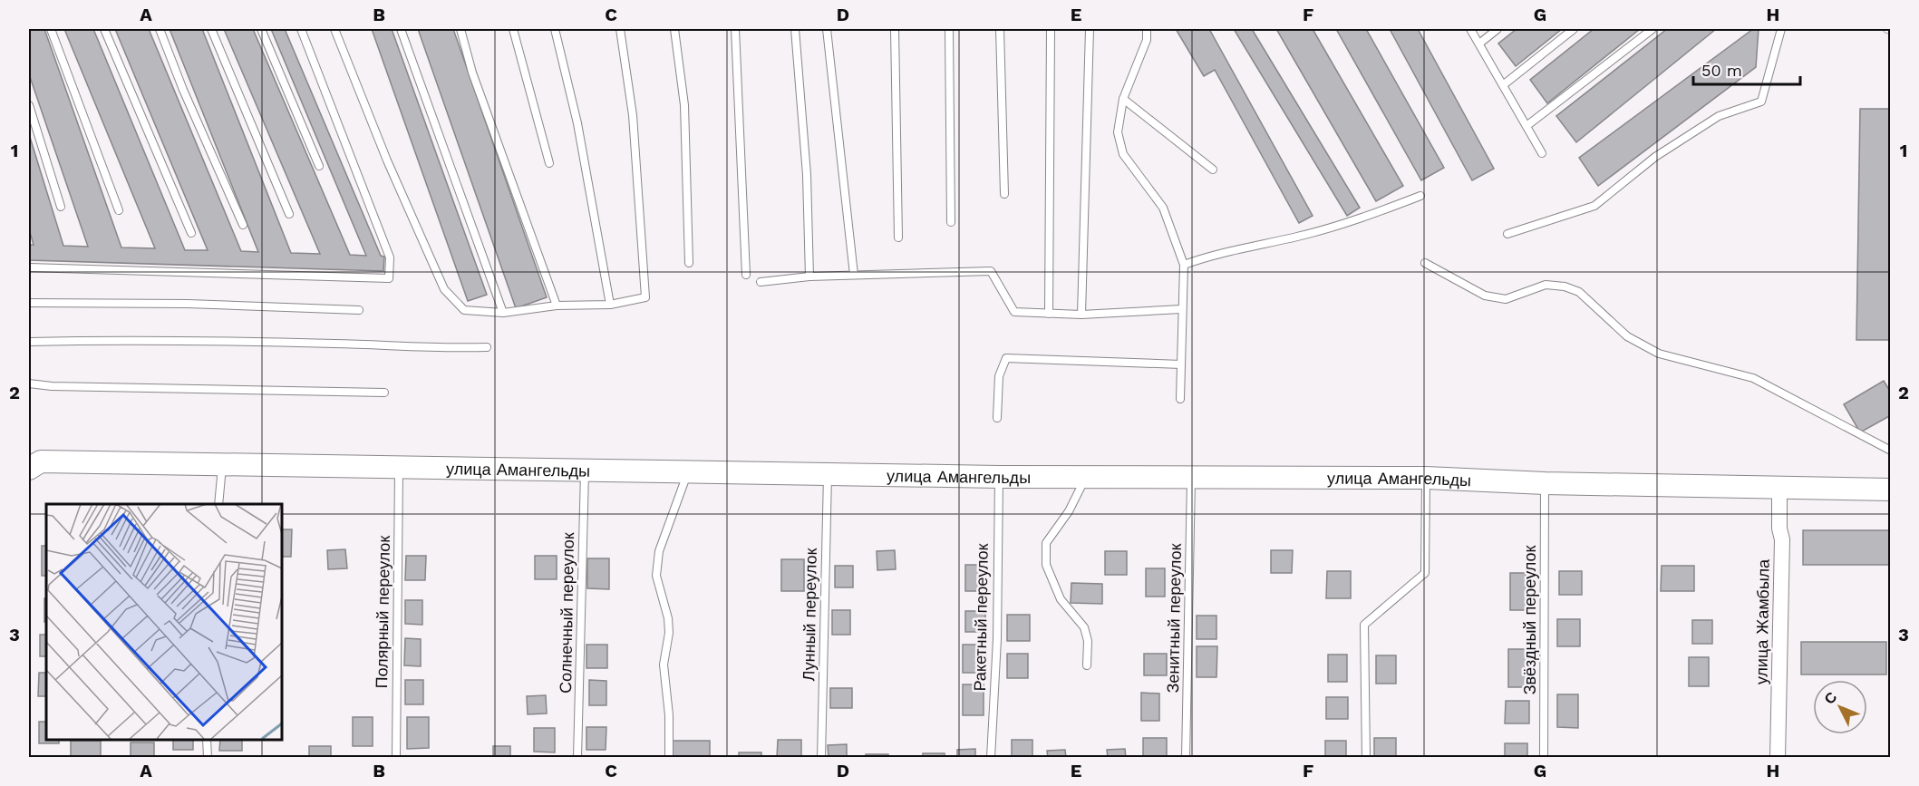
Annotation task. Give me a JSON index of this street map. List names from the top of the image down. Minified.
{"streets":{"street":["улица Амангельды","улица Жамбыла"],"lane":["Полярный переулок","Солнечный переулок","Лунный переулок","Ракетный переулок","Зенитный переулок","Звёздный переулок"]},"crossings":[["улица Амангельды","Полярный переулок"],["улица Амангельды","Солнечный переулок"],["улица Амангельды","Лунный переулок"],["улица Амангельды","Ракетный переулок"],["улица Амангельды","Зенитный переулок"],["улица Амангельды","Звёздный переулок"],["улица Амангельды","улица Жамбыла"]],"scale_bar":"50 m","north":"top left","grid":{"columns":["A","B","C","D","E","F","G","H"],"rows":["1","2","3"]}}
